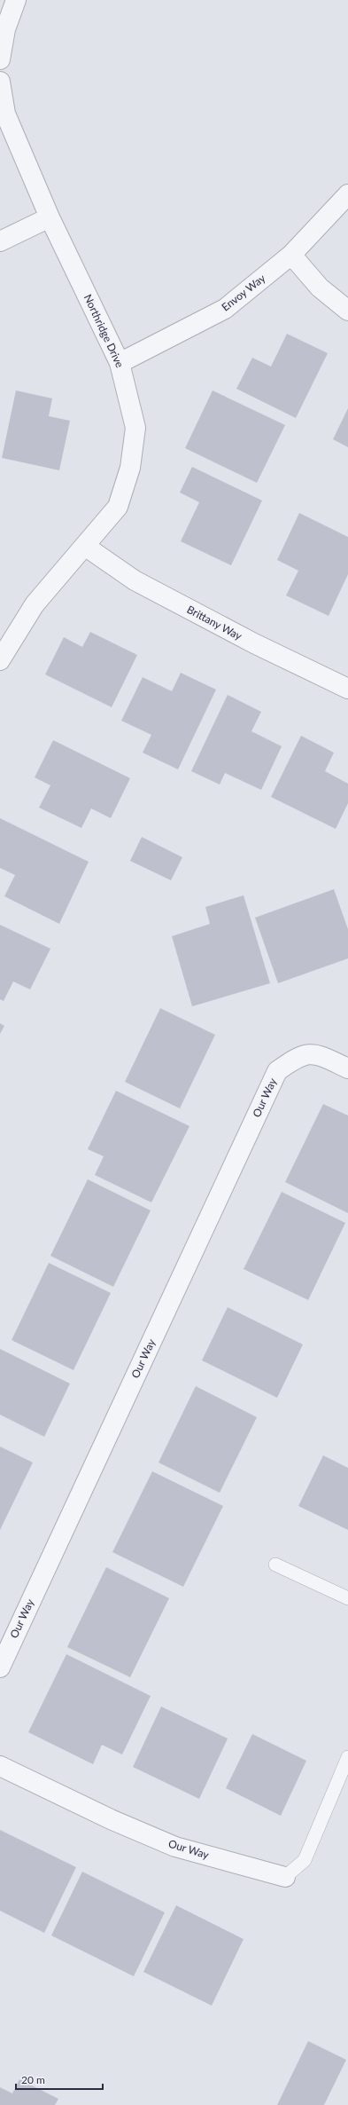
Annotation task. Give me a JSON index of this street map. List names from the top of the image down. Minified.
{"streets":{"street":["Envoy Way","Northridge Drive","Brittany Way","Our Way"]},"crossings":[["Envoy Way","Northridge Drive"],["Northridge Drive","Brittany Way"]],"scale_bar":"20 m"}
